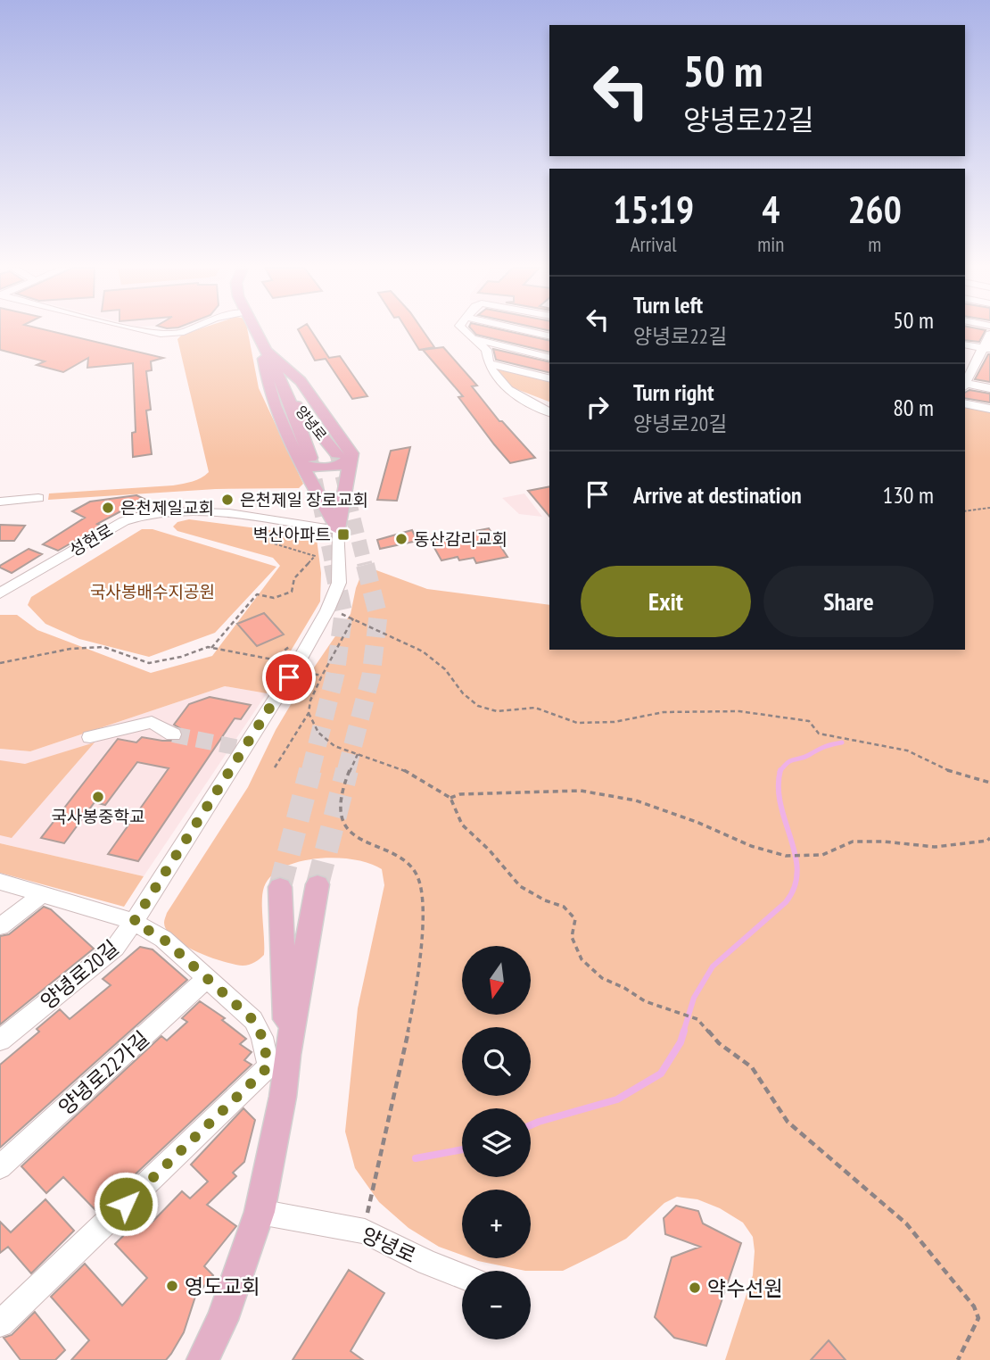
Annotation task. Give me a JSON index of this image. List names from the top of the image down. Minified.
{"streets":{"main road":["양녕로"],"street":["성현로","양녕로20길","양녕로22가길"]},"crossings":[["성현로","양녕로20길"]],"parks":["국사봉배수지공원"],"places":{"other":["은천제일 장로교회","은천제일교회","동산감리교회","국사봉중학교","영도교회","약수선원"],"transit":["벽산아파트"]},"north":"bottom","page":{"turn":["50 m","양녕로22길"],"eta":["15:19","Arrival","4","min","260","m"],"list":[{"name":"Turn left","note":"양녕로22길","value":"50 m"},{"name":"Turn right","note":"양녕로20길","value":"80 m"},{"name":"Arrive at destination","value":"130 m"}],"buttons":["Exit","Share"],"map_buttons":["+","−"]}}
